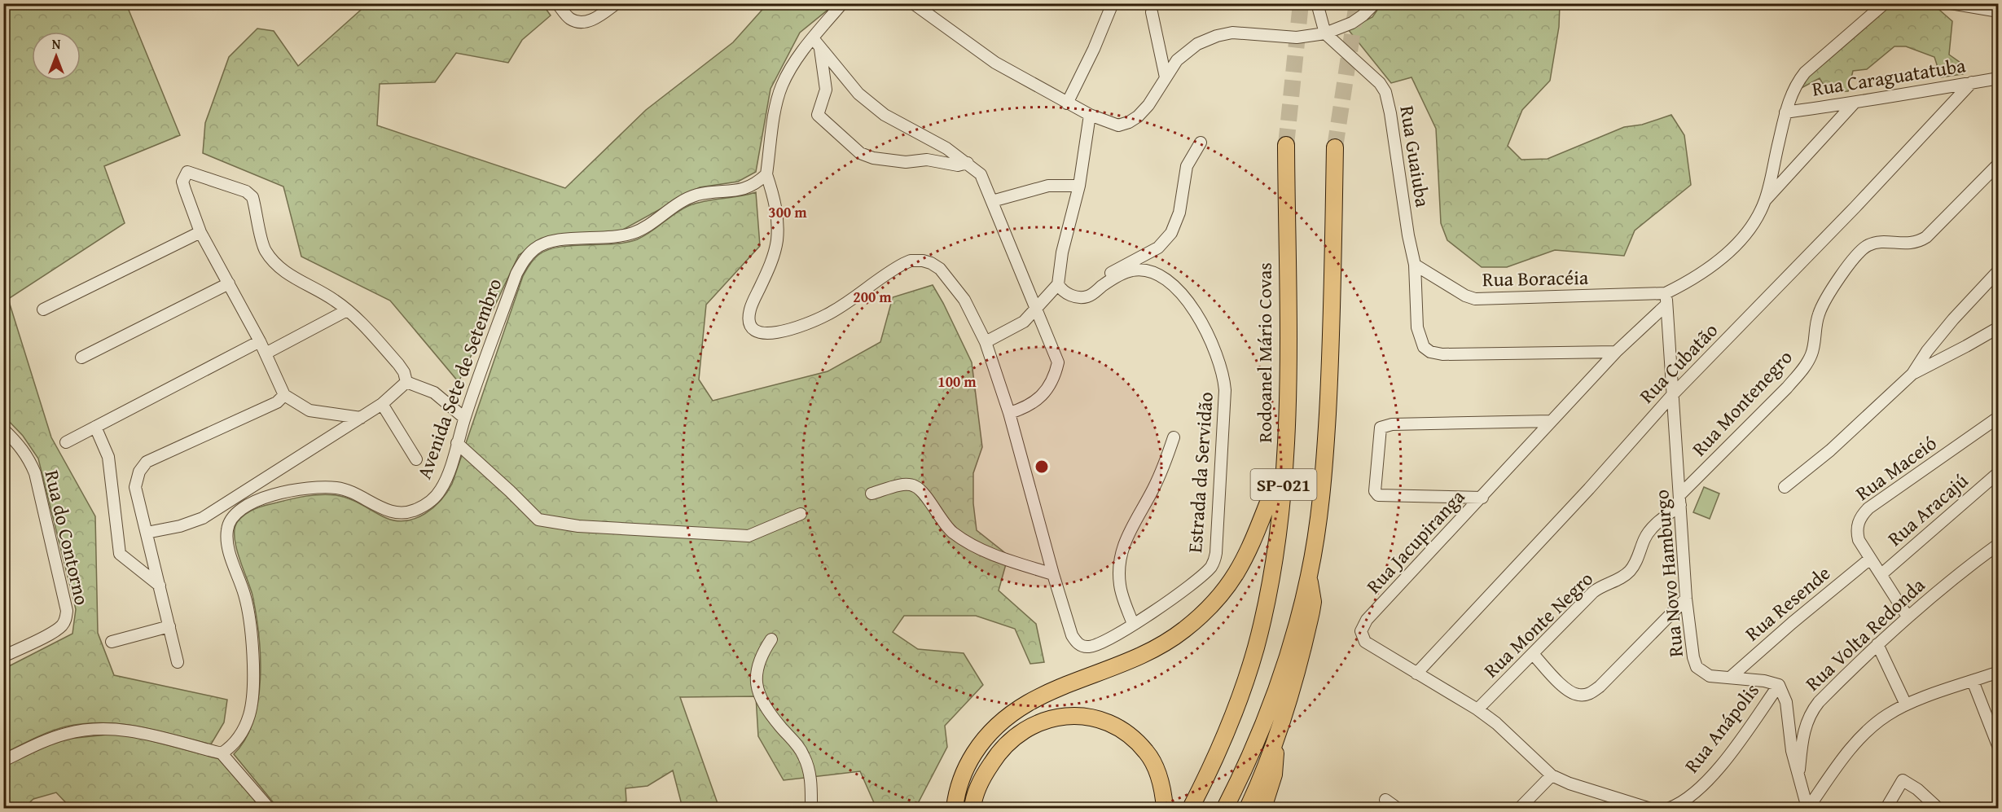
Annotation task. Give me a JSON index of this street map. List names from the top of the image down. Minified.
{"streets":{"highway":["Rodoanel Mário Covas","SP-021"],"street":["Rua Caraguatatuba","Rua Guaiuba","Rua Boracéia","Rua Cubatão","Avenida Sete de Setembro","Rua Montenegro","Rua Maceió","Estrada da Servidão","Rua Aracajú","Rua do Contorno","Rua Jacupiranga","Rua Novo Hamburgo","Rua Resende","Rua Monte Negro","Rua Volta Redonda","Rua Anápolis"]},"crossings":[["Rua Caraguatatuba","Rua Cubatão"],["Rua Guaiuba","Rua Boracéia"],["Rua Guaiuba","Rua Jacupiranga"],["Rua Boracéia","Rua Jacupiranga"],["Rua Boracéia","Rua Novo Hamburgo"],["Rua Cubatão","Rua Jacupiranga"],["Rua Cubatão","Rua Novo Hamburgo"],["Avenida Sete de Setembro","Estrada da Servidão"],["Rua Montenegro","Rua Novo Hamburgo"],["Rua Montenegro","Rua Monte Negro"],["Rua Maceió","Rua Aracajú"],["Rua Maceió","Rua Resende"],["Rua Maceió","Rua Volta Redonda"],["Rua Jacupiranga","Rua Novo Hamburgo"],["Rua Jacupiranga","Rua Monte Negro"],["Rua Novo Hamburgo","Rua Resende"],["Rua Novo Hamburgo","Rua Monte Negro"],["Rua Novo Hamburgo","Rua Anápolis"]],"north":"top","rings":["300 m","200 m","100 m"]}
